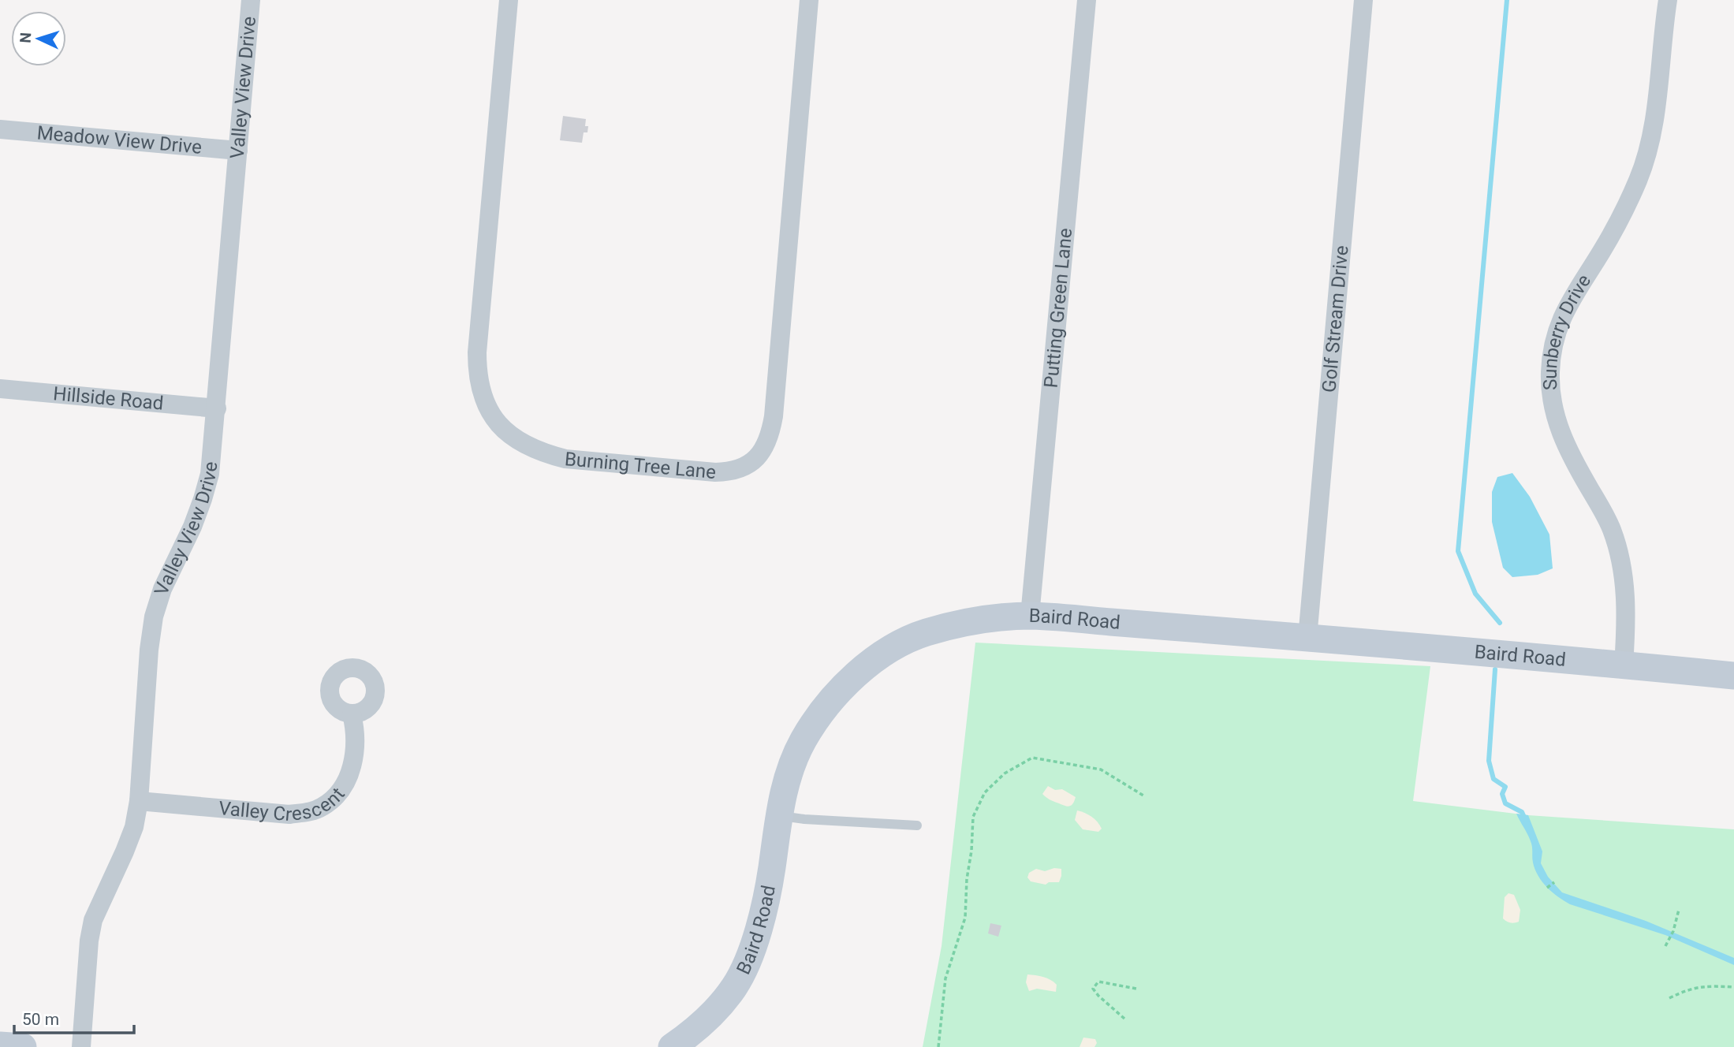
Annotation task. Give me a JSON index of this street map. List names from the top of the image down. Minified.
{"streets":{"street":["Valley View Drive","Meadow View Drive","Putting Green Lane","Golf Stream Drive","Sunberry Drive","Hillside Road","Burning Tree Lane","Baird Road","Valley Crescent"]},"crossings":[["Valley View Drive","Meadow View Drive"],["Valley View Drive","Hillside Road"],["Valley View Drive","Valley Crescent"],["Putting Green Lane","Baird Road"],["Golf Stream Drive","Baird Road"],["Sunberry Drive","Baird Road"]],"scale_bar":"50 m","north":"left"}
